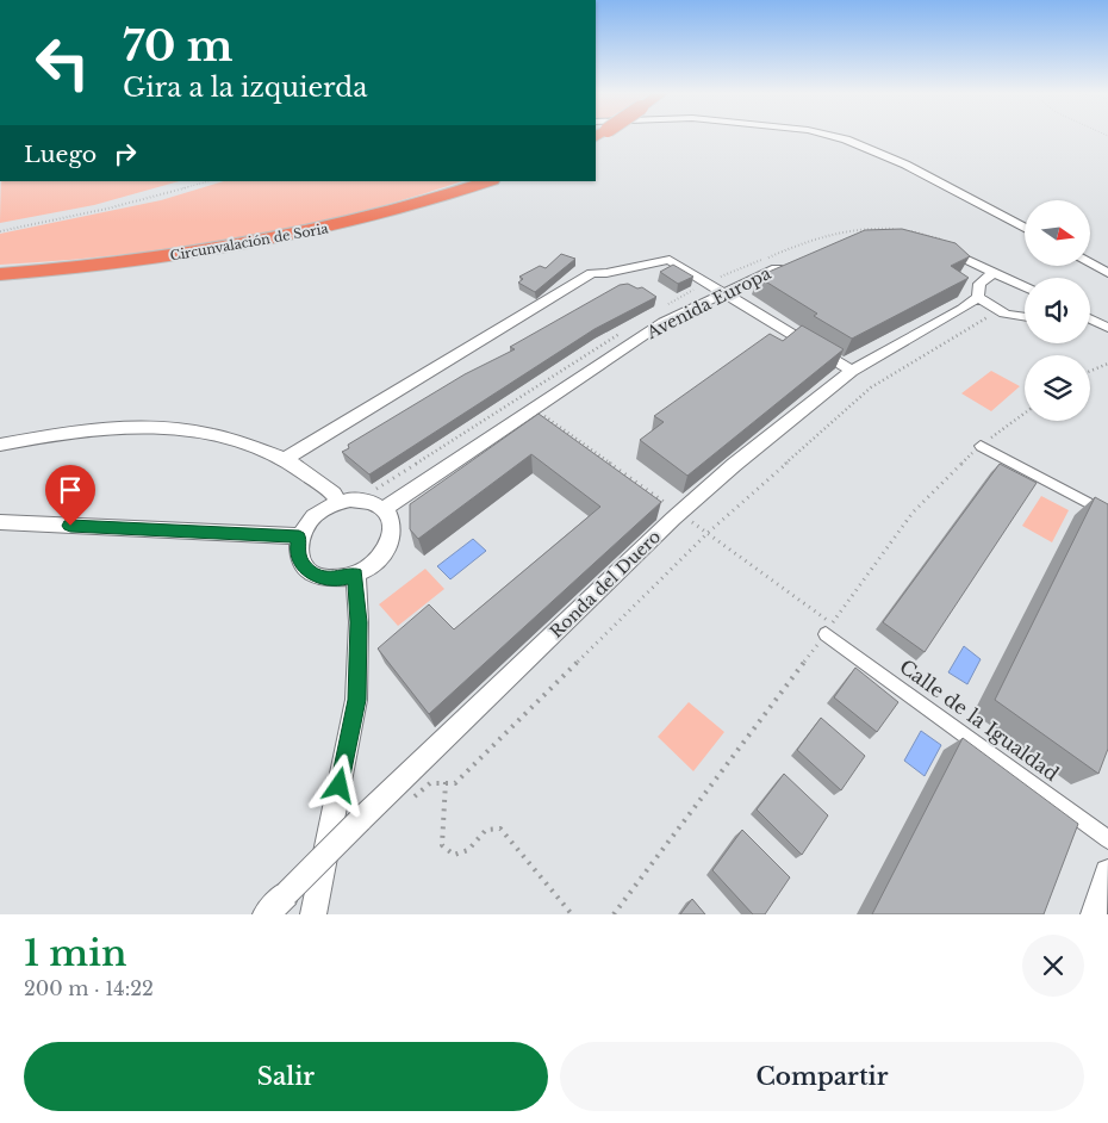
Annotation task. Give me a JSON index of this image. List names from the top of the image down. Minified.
{"streets":{"highway":["Circunvalación de Soria"],"street":["Avenida Europa","Ronda del Duero","Calle de la Igualdad"]},"north":"right","page":{"turn":["70 m","Gira a la izquierda"],"then":"Luego","heading":["1 min","200 m · 14:22"],"buttons":["Salir","Compartir"]}}
